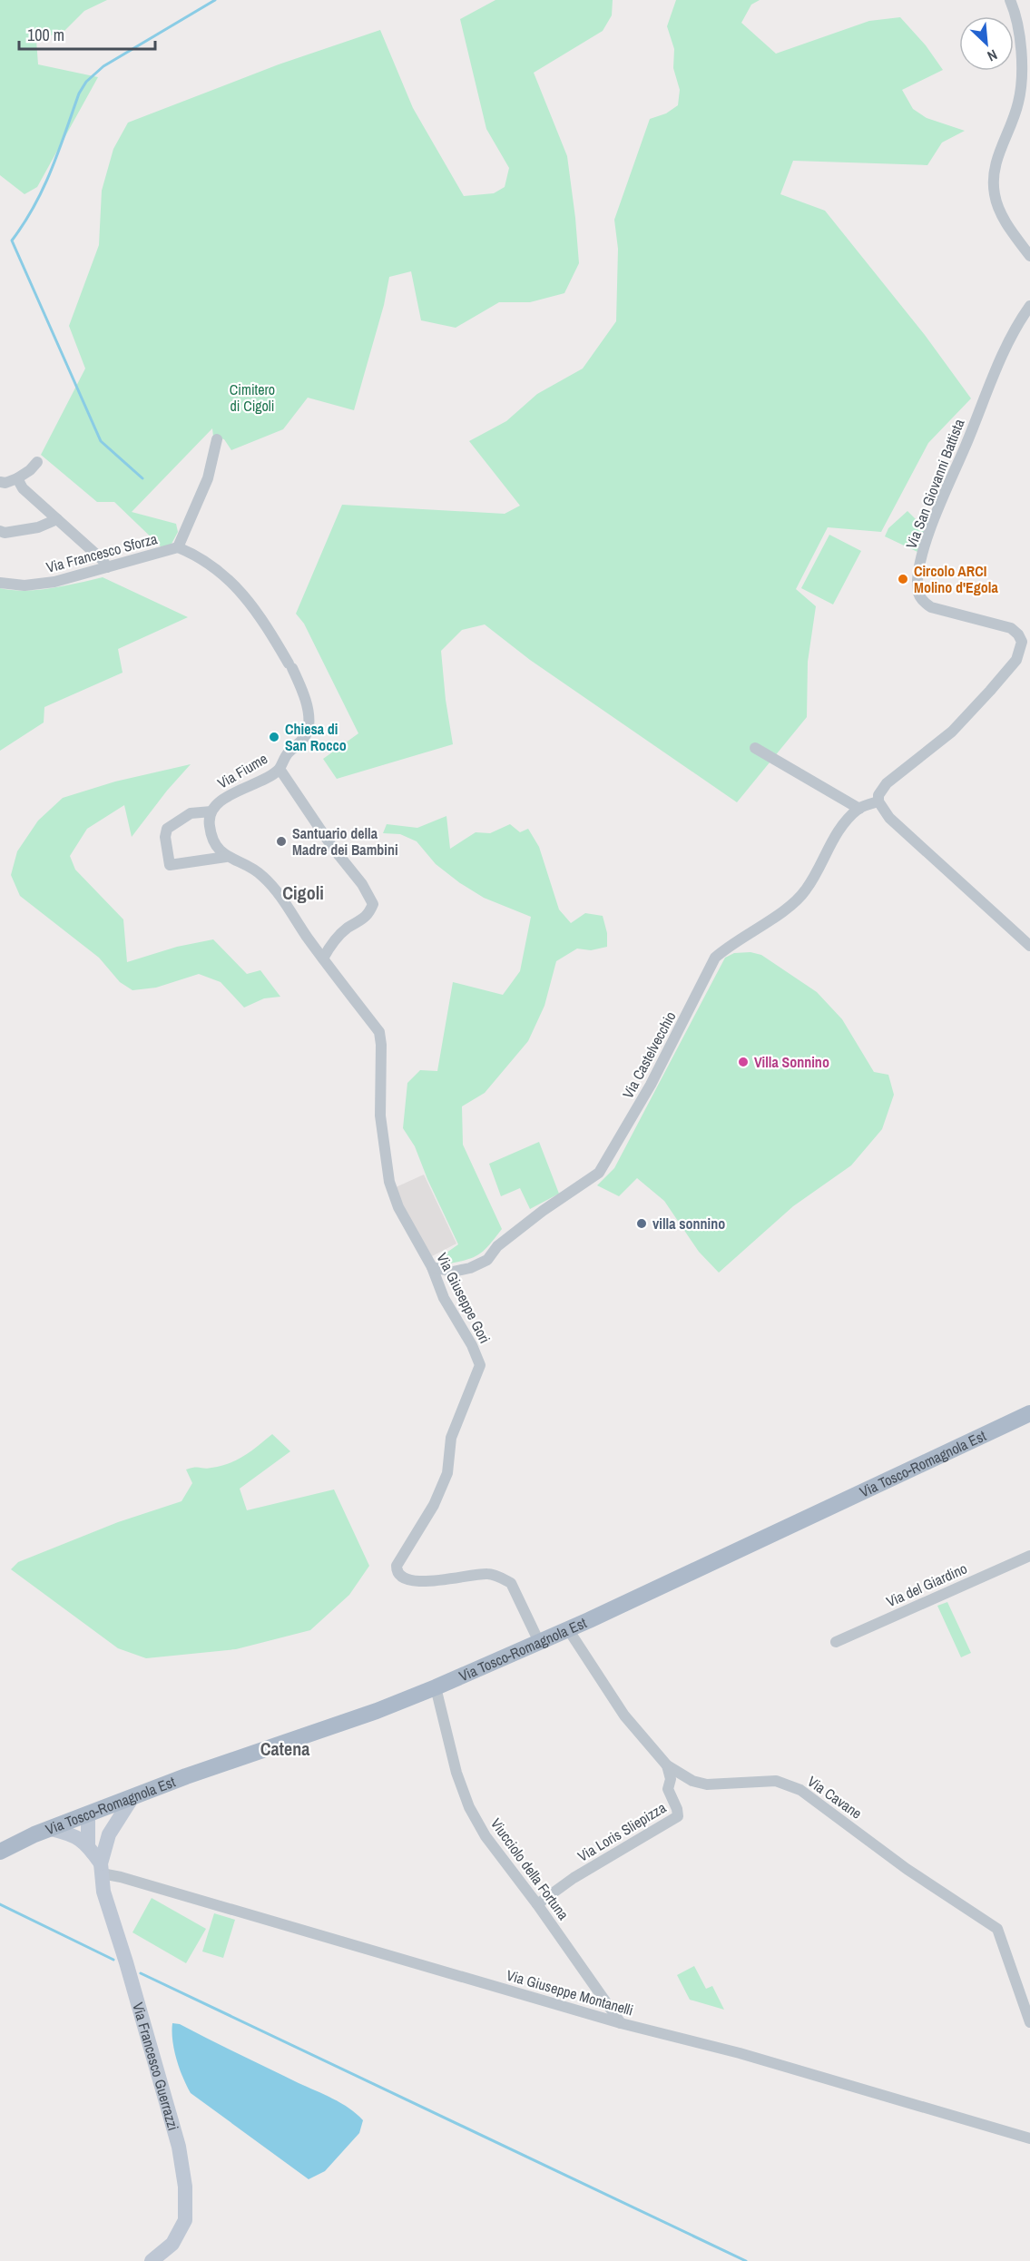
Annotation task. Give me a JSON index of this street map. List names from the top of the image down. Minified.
{"streets":{"main road":["Via Tosco-Romagnola Est","Via Francesco Guerrazzi"],"street":["Via San Giovanni Battista","Via Francesco Sforza","Via Fiume","Via Castelvecchio","Via Giuseppe Gori","Via del Giardino","Via Cavane","Via Loris Sliepizza","Viucciolo della Fortuna","Via Giuseppe Montanelli"]},"crossings":[["Via San Giovanni Battista","Via Castelvecchio"],["Via Francesco Sforza","Via Fiume"],["Via Fiume","Via Giuseppe Gori"],["Via Castelvecchio","Via Giuseppe Gori"],["Via Giuseppe Gori","Via Tosco-Romagnola Est"],["Via Tosco-Romagnola Est","Via Cavane"],["Via Tosco-Romagnola Est","Viucciolo della Fortuna"],["Via Tosco-Romagnola Est","Via Francesco Guerrazzi"],["Via Cavane","Via Loris Sliepizza"],["Via Loris Sliepizza","Viucciolo della Fortuna"],["Viucciolo della Fortuna","Via Giuseppe Montanelli"],["Via Giuseppe Montanelli","Via Francesco Guerrazzi"]],"districts":["Cigoli","Catena"],"parks":["Cimitero di Cigoli"],"places":["Circolo ARCI Molino d'Egola","Chiesa di San Rocco","Santuario della Madre dei Bambini","Villa Sonnino","villa sonnino"],"scale_bar":"100 m","north":"bottom right"}
